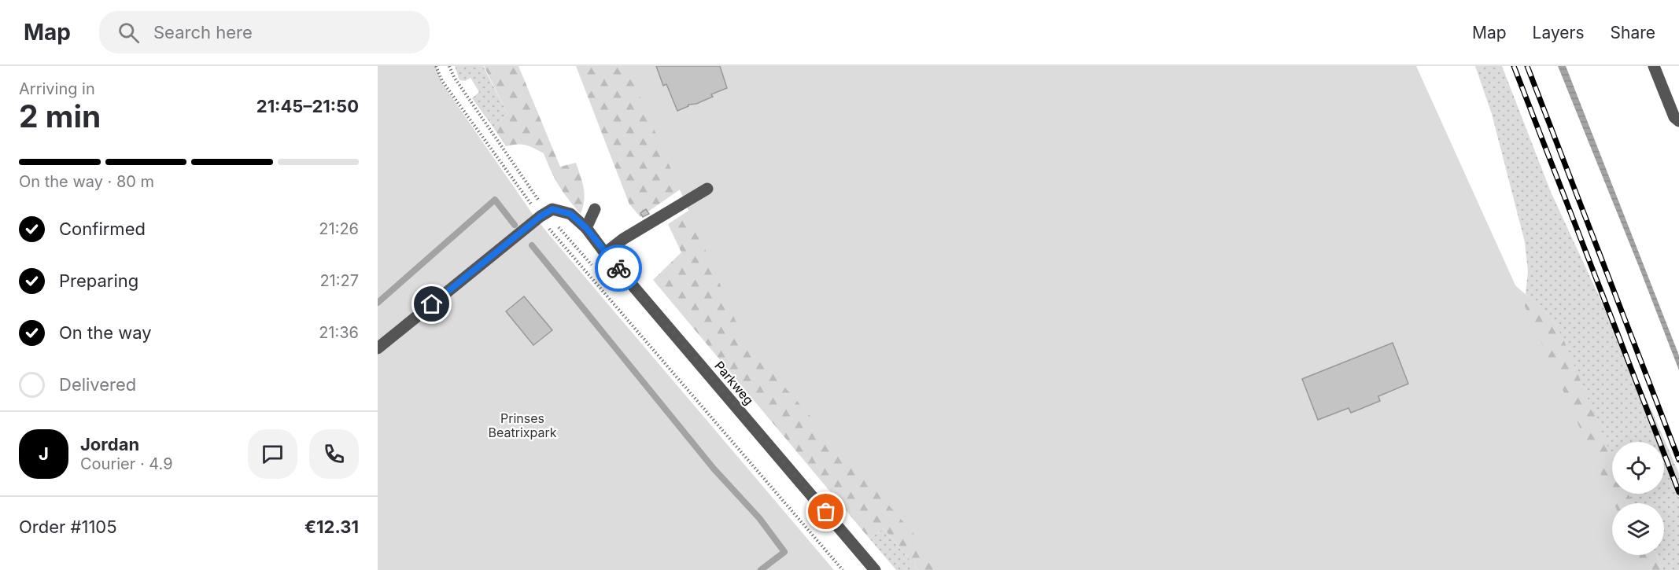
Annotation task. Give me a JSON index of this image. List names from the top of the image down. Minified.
{"streets":{"street":["Parkweg"]},"parks":["Prinses Beatrixpark"],"page":{"header":"Map","search":"Search here","nav":["Map","Layers","Share"],"heading":["2 min","Arriving in","21:45–21:50"],"panel":["Jordan","Courier · 4.9","Order #1105","€12.31"],"bar":"On the way · 80 m","list":[["Confirmed","21:26"],["Preparing","21:27"],["On the way","21:36"],"Delivered"],"round":"J"}}
